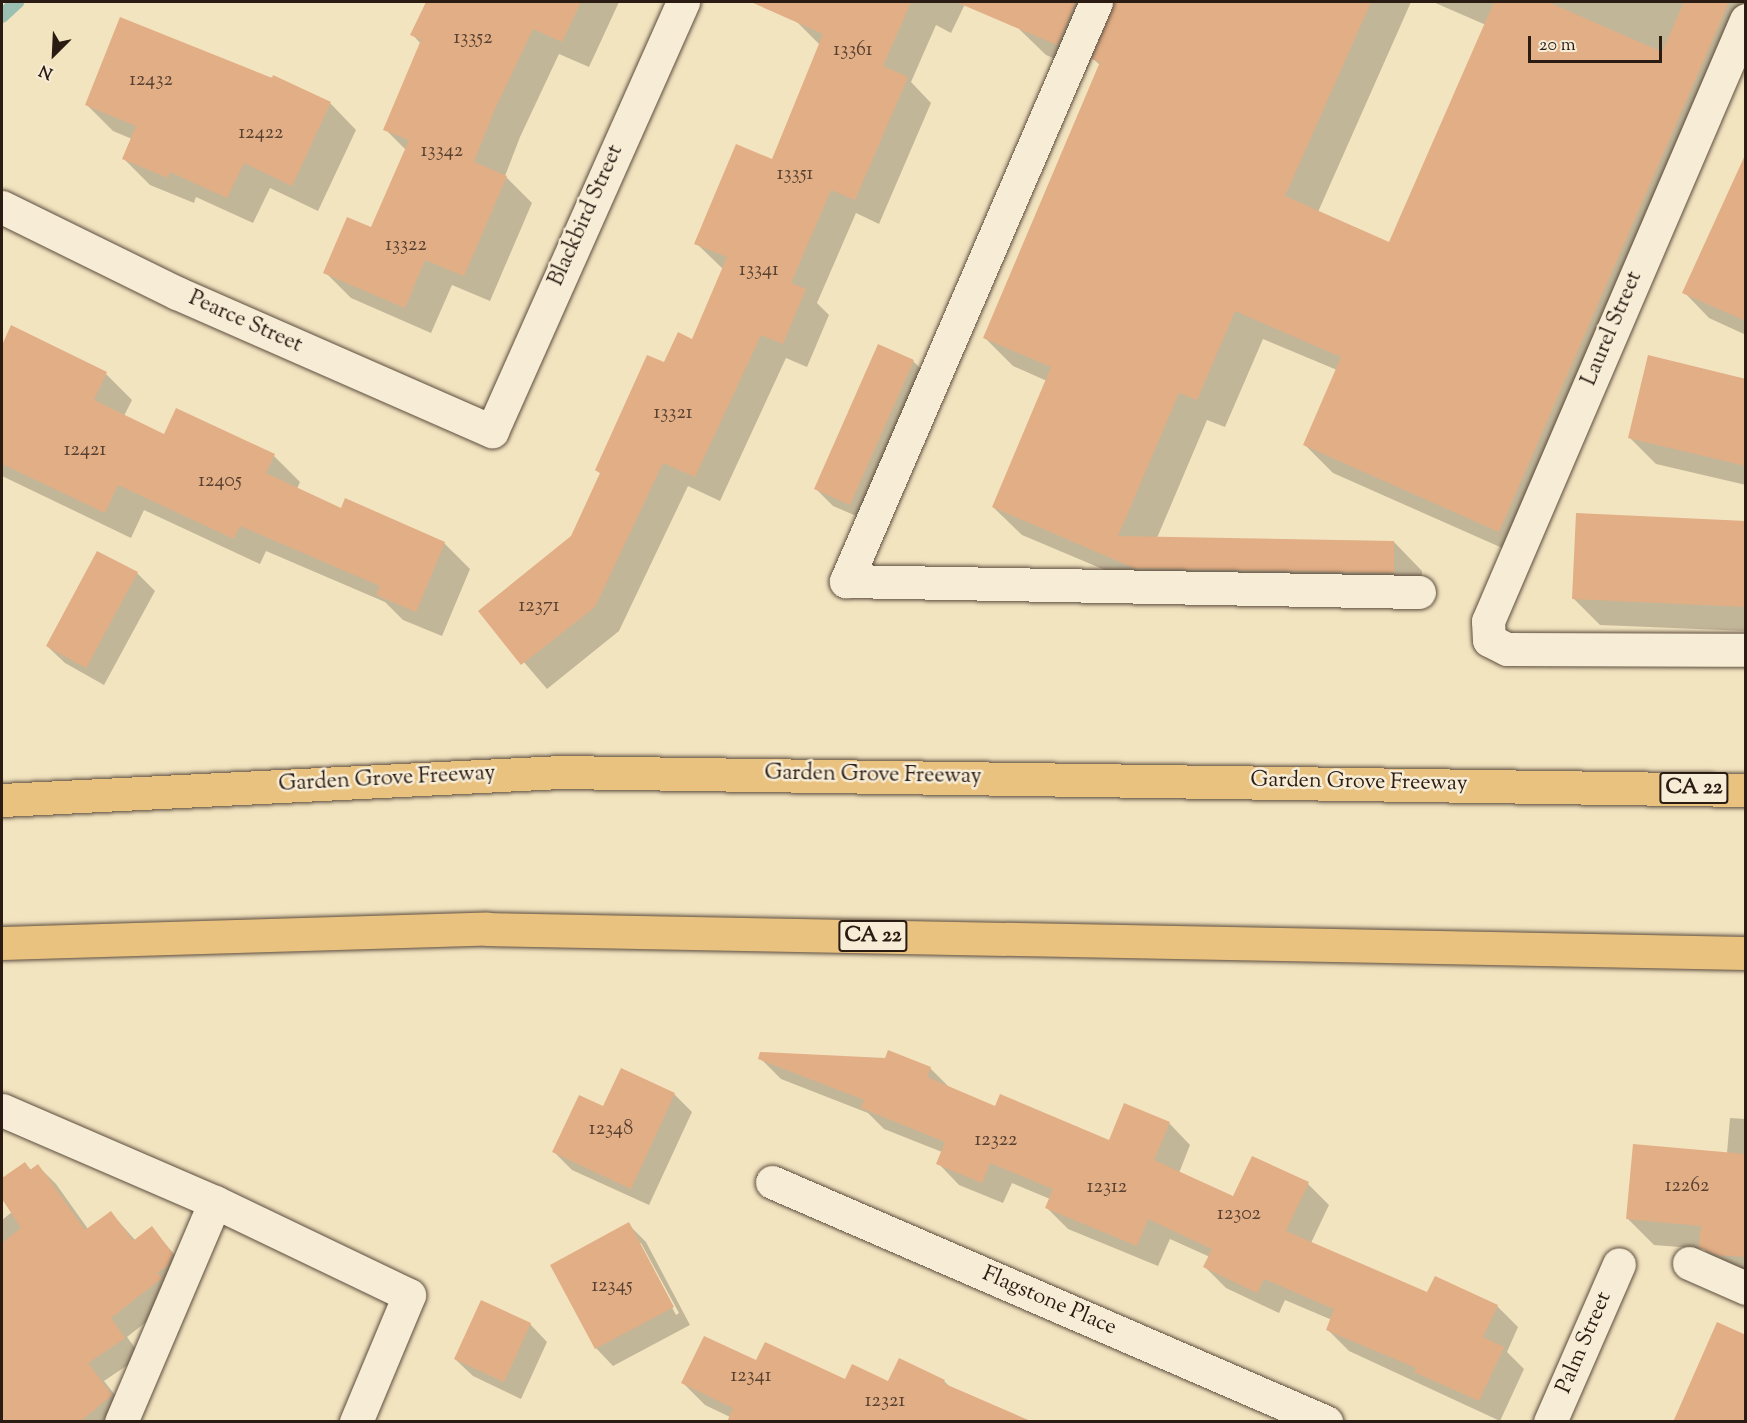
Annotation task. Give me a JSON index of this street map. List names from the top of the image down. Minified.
{"streets":{"highway":["Garden Grove Freeway","CA 22"],"street":["Blackbird Street","Pearce Street","Laurel Street","Flagstone Place","Palm Street"]},"crossings":[["Blackbird Street","Pearce Street"]],"house_numbers":["13352","13361","12432","12422","13342","13351","13322","13341","13321","12421","12405","12371","12348","12322","12262","12312","12302","12345","12341","12321"],"scale_bar":"20 m","north":"bottom left"}
